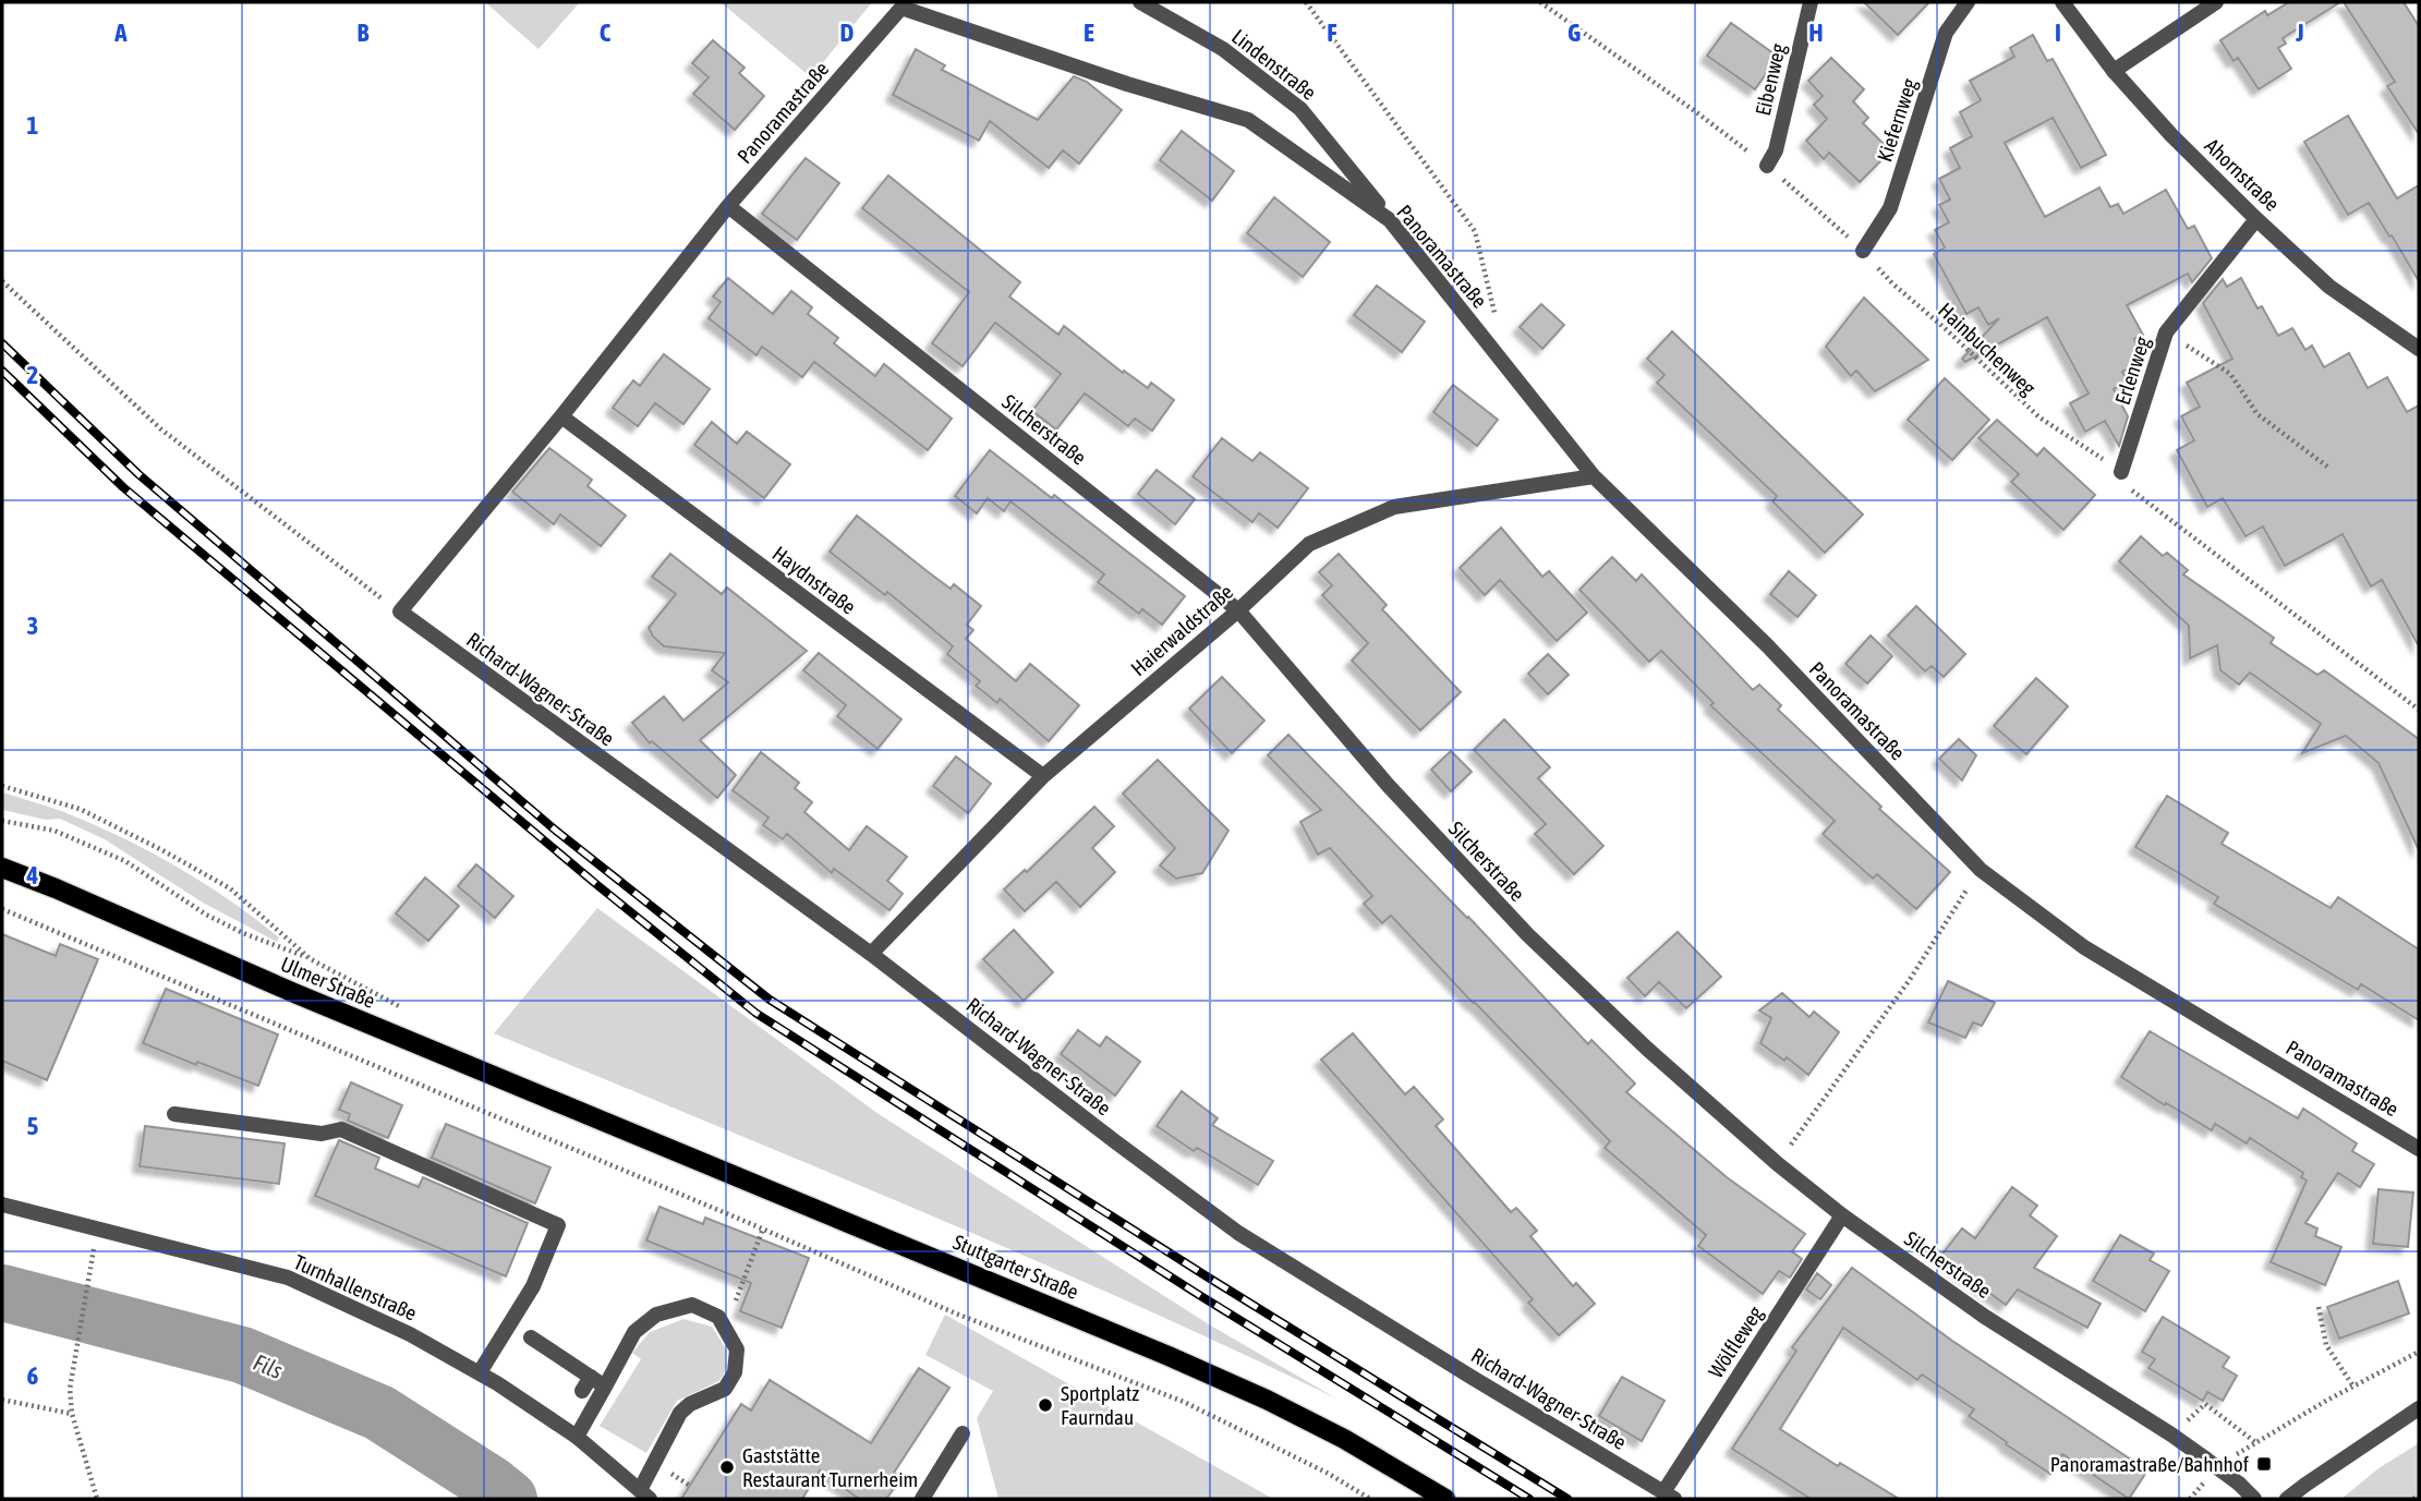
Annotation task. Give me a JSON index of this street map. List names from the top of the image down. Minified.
{"streets":{"main road":["Ulmer Straße","Stuttgarter Straße"],"street":["Lindenstraße","Eibenweg","Panoramastraße","Kiefernweg","Ahornstraße","Erlenweg","Silcherstraße","Haydnstraße","Haierwaldstraße","Richard-Wagner-Straße","Turnhallenstraße","Wölfleweg"],"path":["Hainbuchenweg"]},"crossings":[["Lindenstraße","Panoramastraße"],["Eibenweg","Hainbuchenweg"],["Panoramastraße","Silcherstraße"],["Panoramastraße","Haydnstraße"],["Panoramastraße","Haierwaldstraße"],["Panoramastraße","Richard-Wagner-Straße"],["Kiefernweg","Hainbuchenweg"],["Ahornstraße","Erlenweg"],["Hainbuchenweg","Erlenweg"],["Silcherstraße","Haierwaldstraße"],["Silcherstraße","Wölfleweg"],["Haydnstraße","Haierwaldstraße"],["Haierwaldstraße","Richard-Wagner-Straße"],["Richard-Wagner-Straße","Wölfleweg"],["Ulmer Straße","Stuttgarter Straße"]],"water":["Fils"],"places":{"other":["Sportplatz Faurndau","Gaststätte Restaurant Turnerheim"],"transit":["Panoramastraße/Bahnhof"]},"grid":{"columns":["A","B","C","D","E","F","G","H","I","J"],"rows":["1","2","3","4","5","6"]}}
